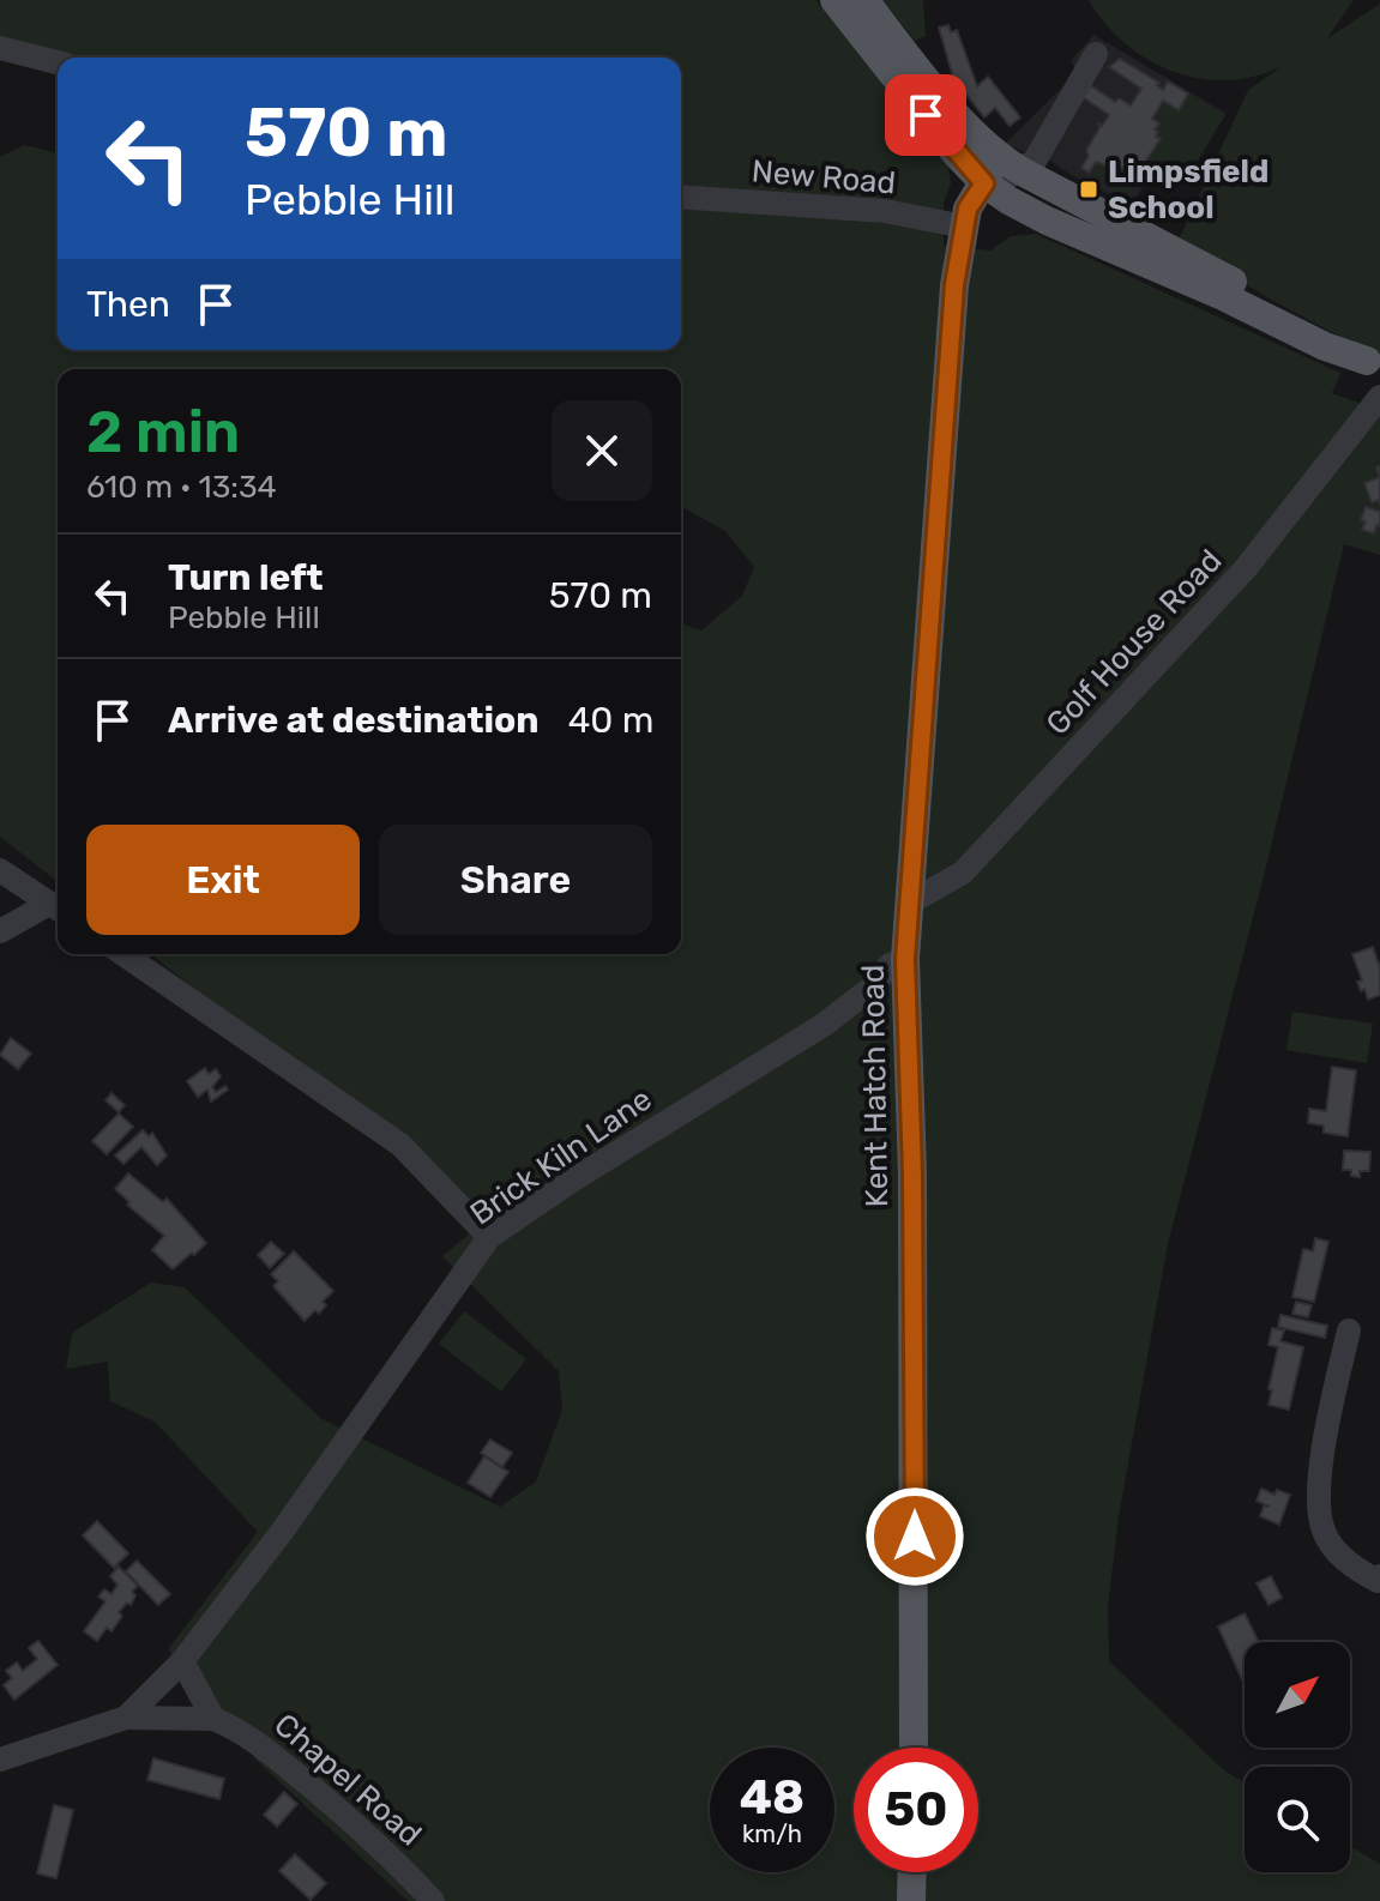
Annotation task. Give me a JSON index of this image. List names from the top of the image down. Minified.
{"streets":{"main road":["Kent Hatch Road"],"street":["New Road","Golf House Road","Brick Kiln Lane","Chapel Road"]},"crossings":[["New Road","Kent Hatch Road"],["Golf House Road","Kent Hatch Road"],["Kent Hatch Road","Brick Kiln Lane"]],"places":{"transit":["Limpsfield School"]},"north":"top right","page":{"turn":["570 m","Pebble Hill"],"then":"Then","heading":["2 min","610 m · 13:34"],"list":[{"name":"Turn left","note":"Pebble Hill","value":"570 m"},{"name":"Arrive at destination","value":"40 m"}],"buttons":["Exit","Share"],"speed":"48 km/h","limit":"50"}}
